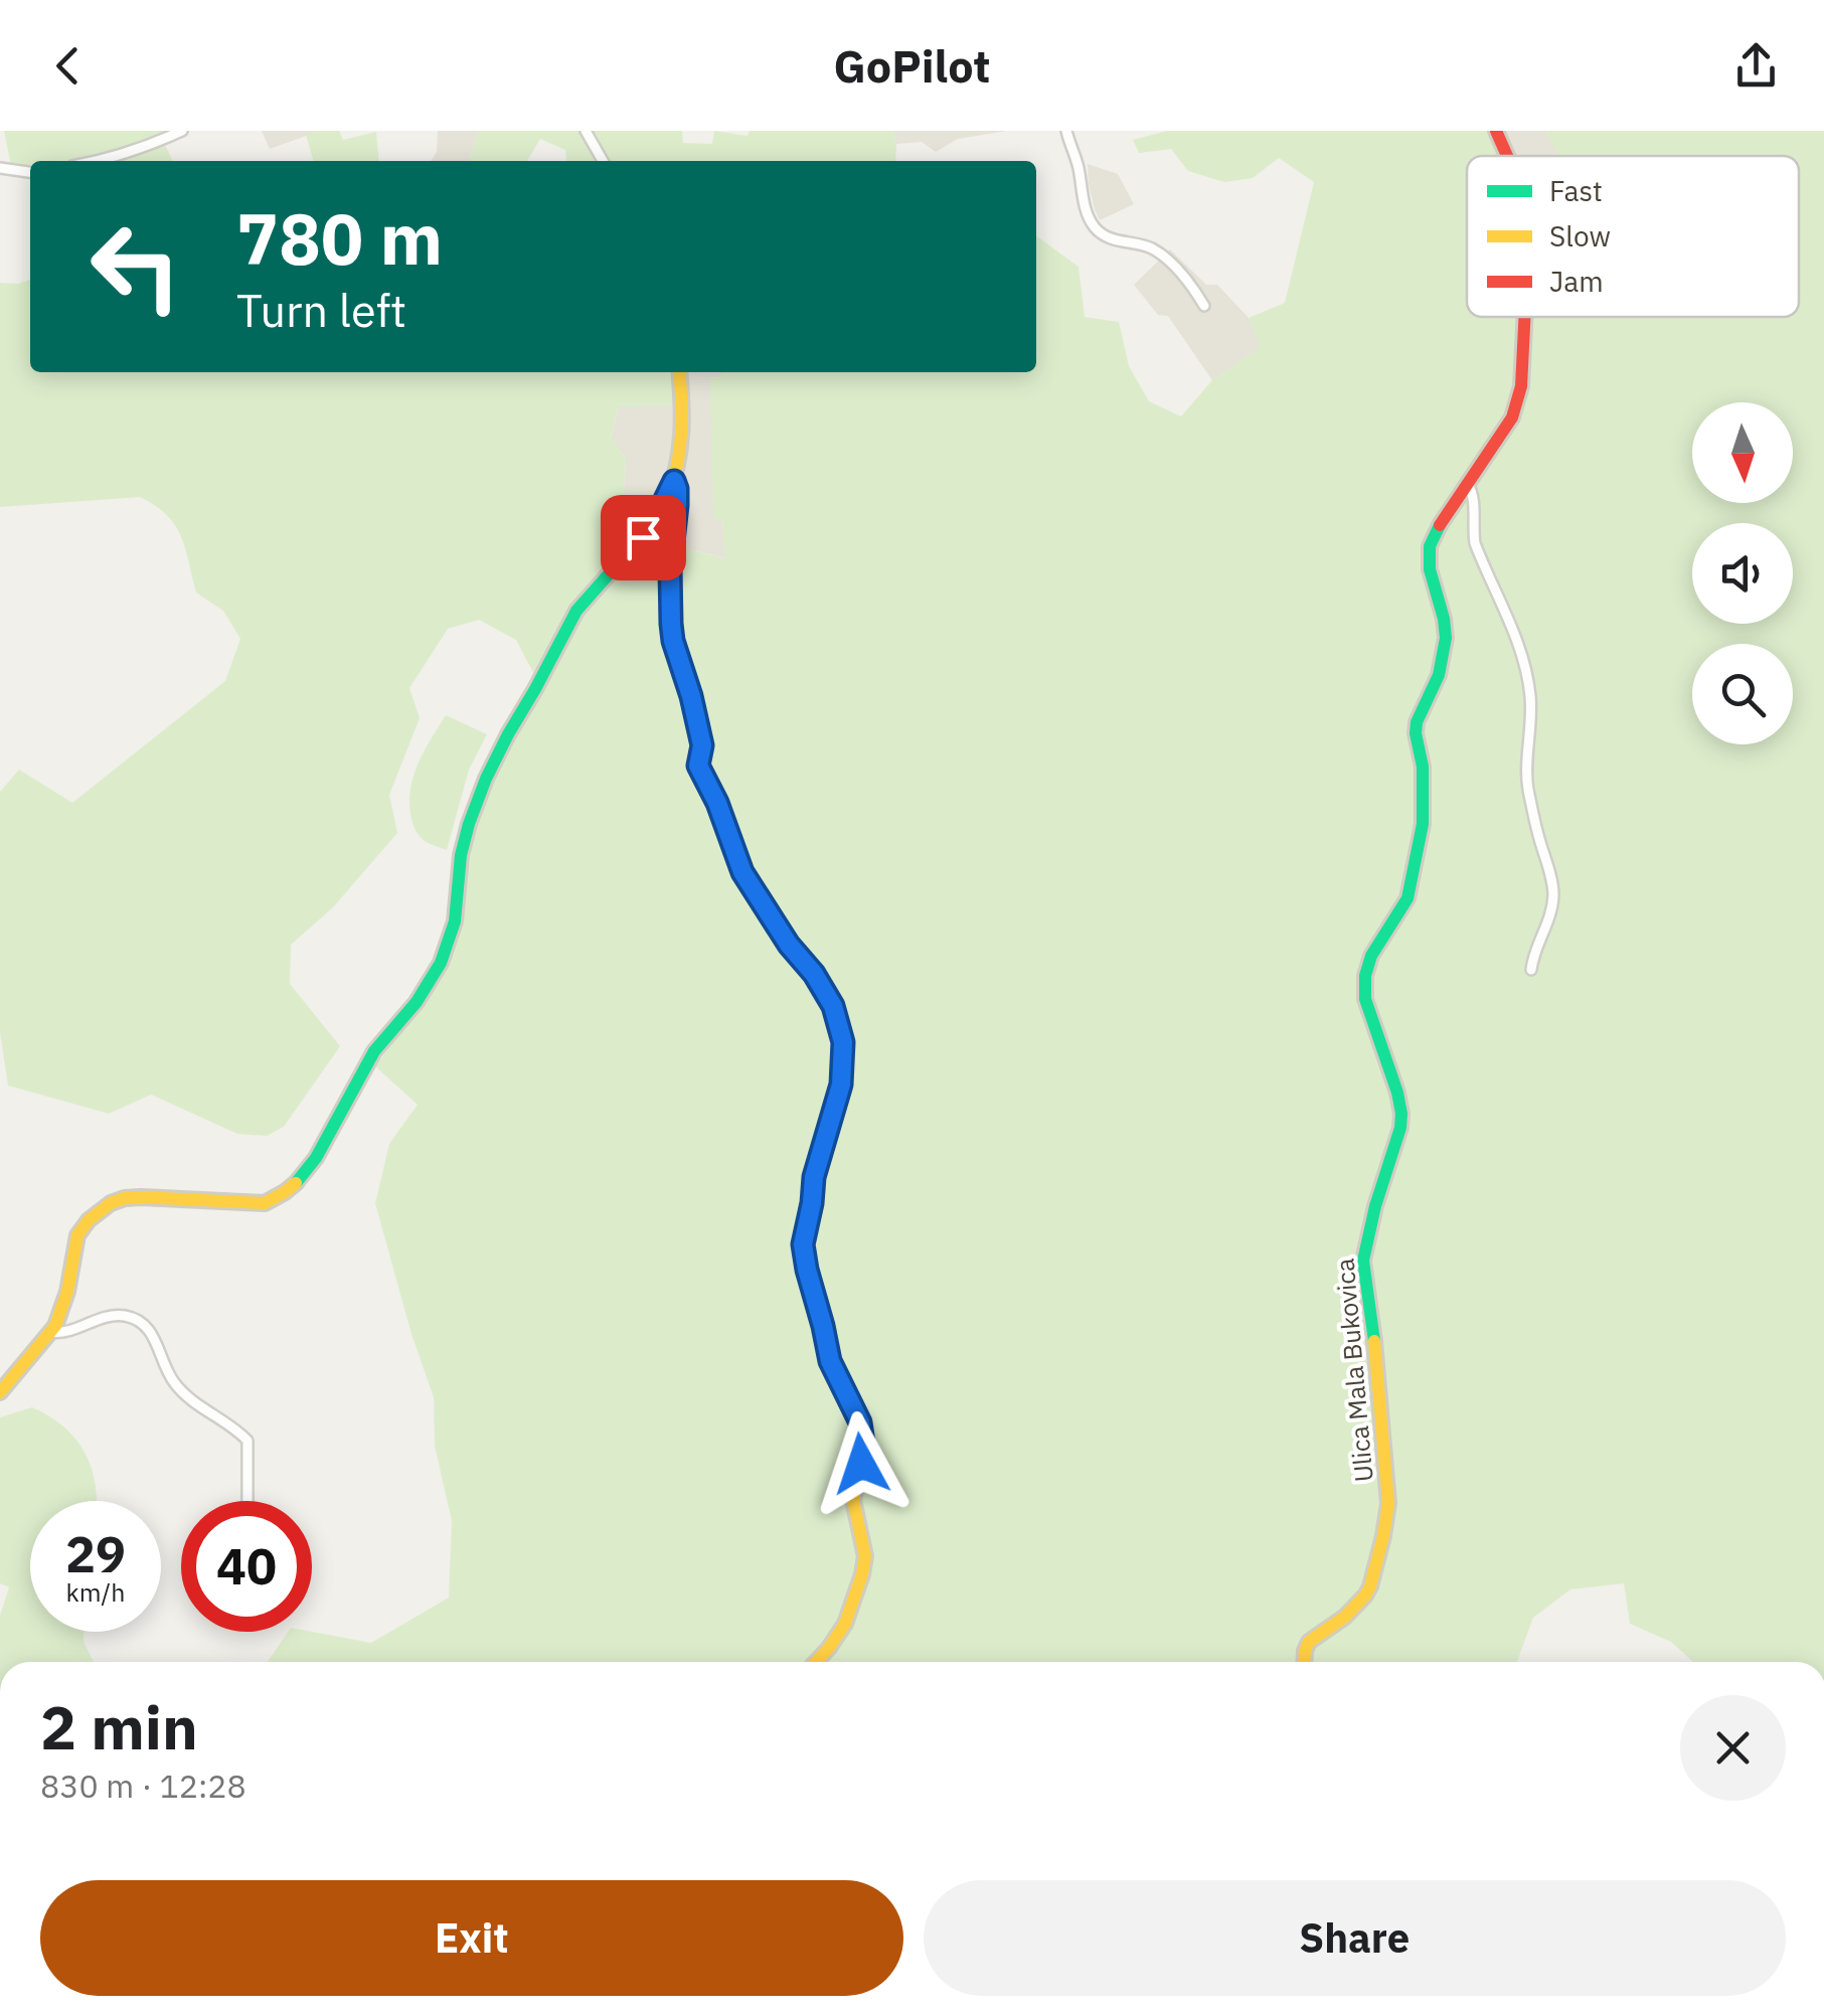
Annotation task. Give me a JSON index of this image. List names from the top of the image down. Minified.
{"streets":{"street":["Ulica Mala Bukovica"]},"legend":["Fast","Slow","Jam"],"north":"bottom","page":{"header":"GoPilot","turn":["780 m","Turn left"],"speed":"29 km/h","limit":"40","heading":["2 min","830 m · 12:28"],"buttons":["Exit","Share"]}}
